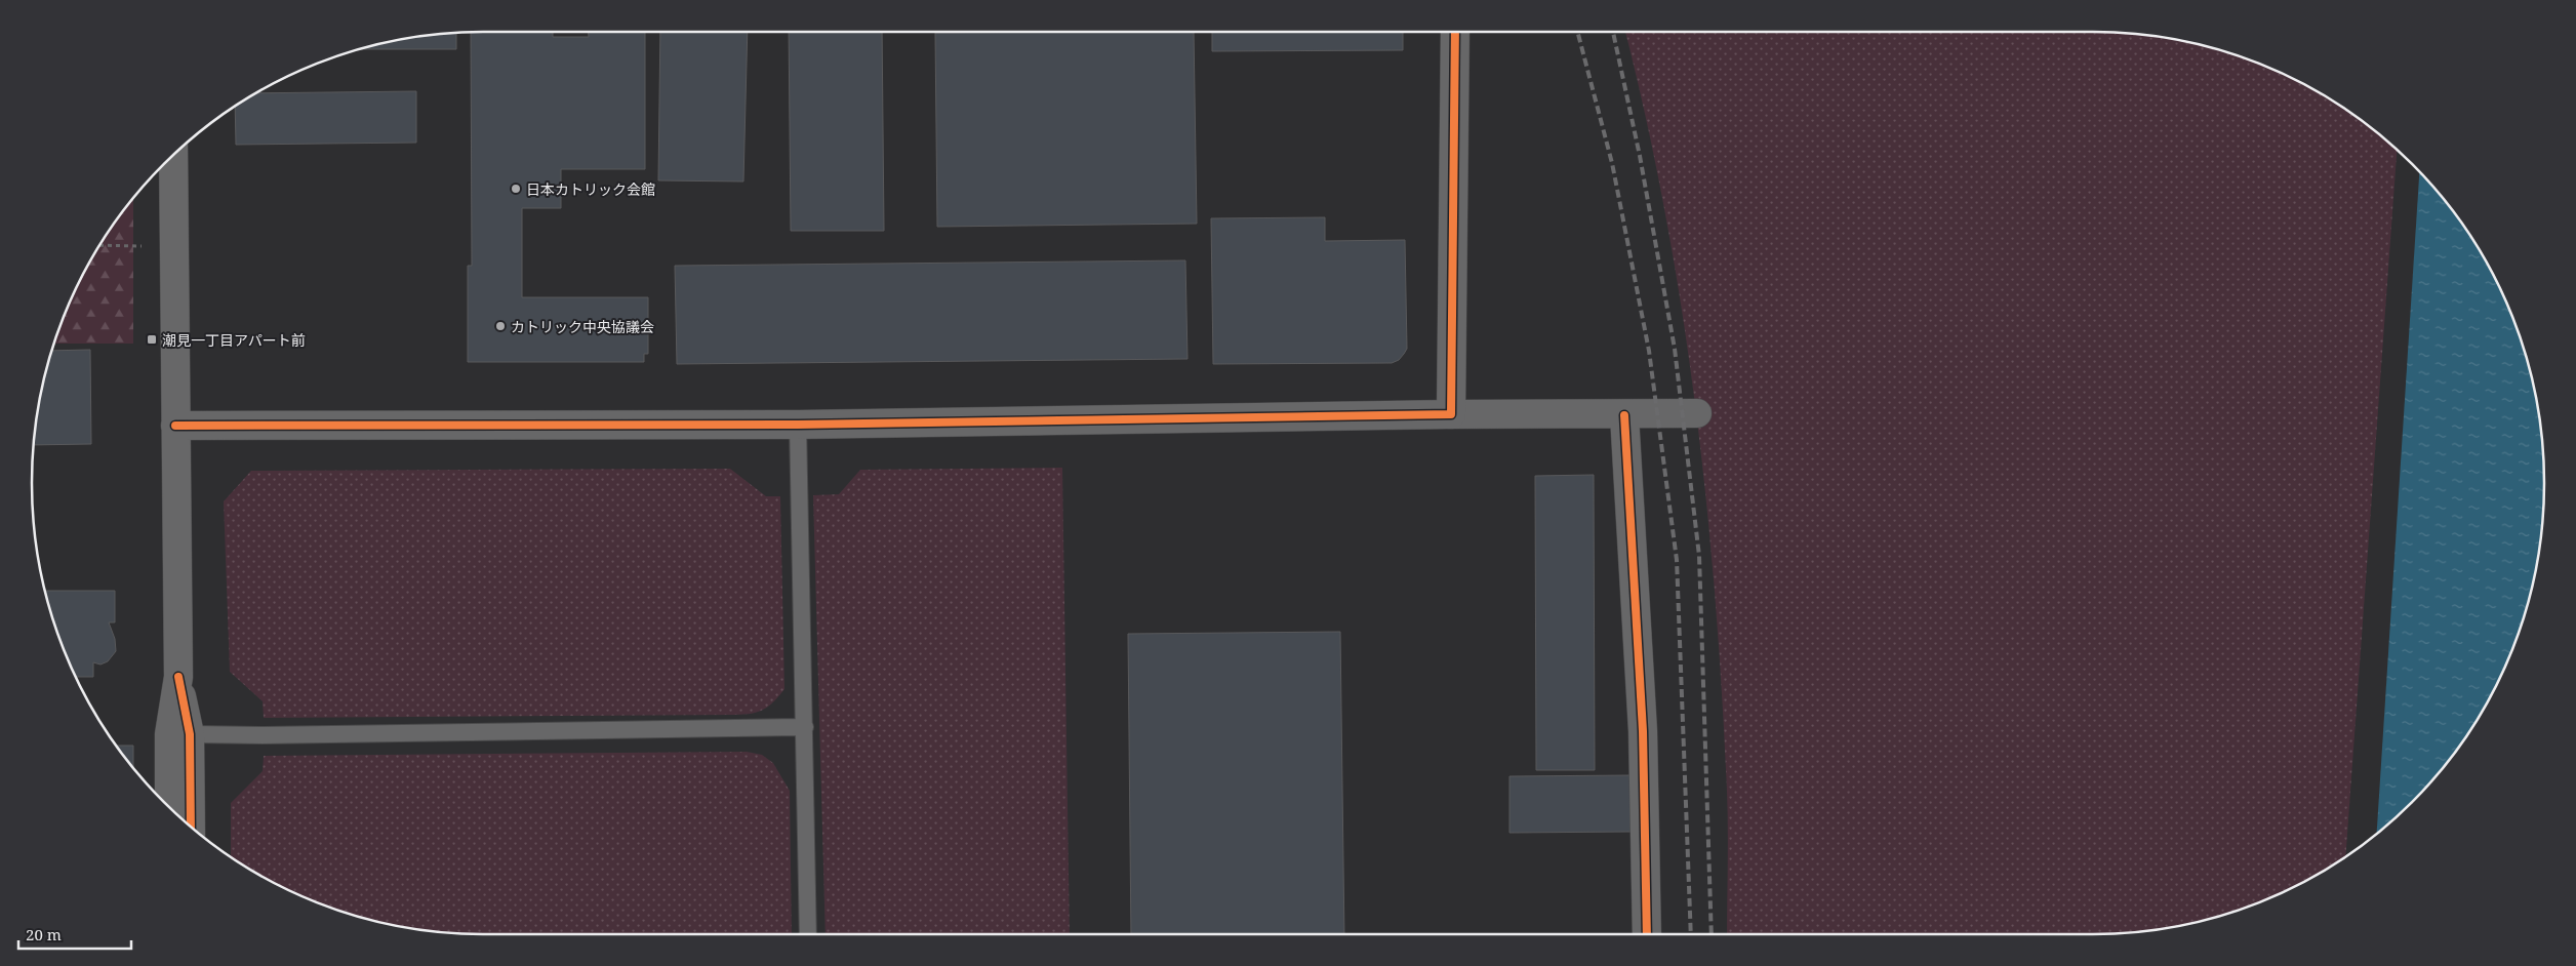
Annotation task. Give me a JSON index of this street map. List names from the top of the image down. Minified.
{"places":{"other":["日本カトリック会館","カトリック中央協議会"],"transit":["潮見一丁目アパート前"]},"scale_bar":"20 m"}
